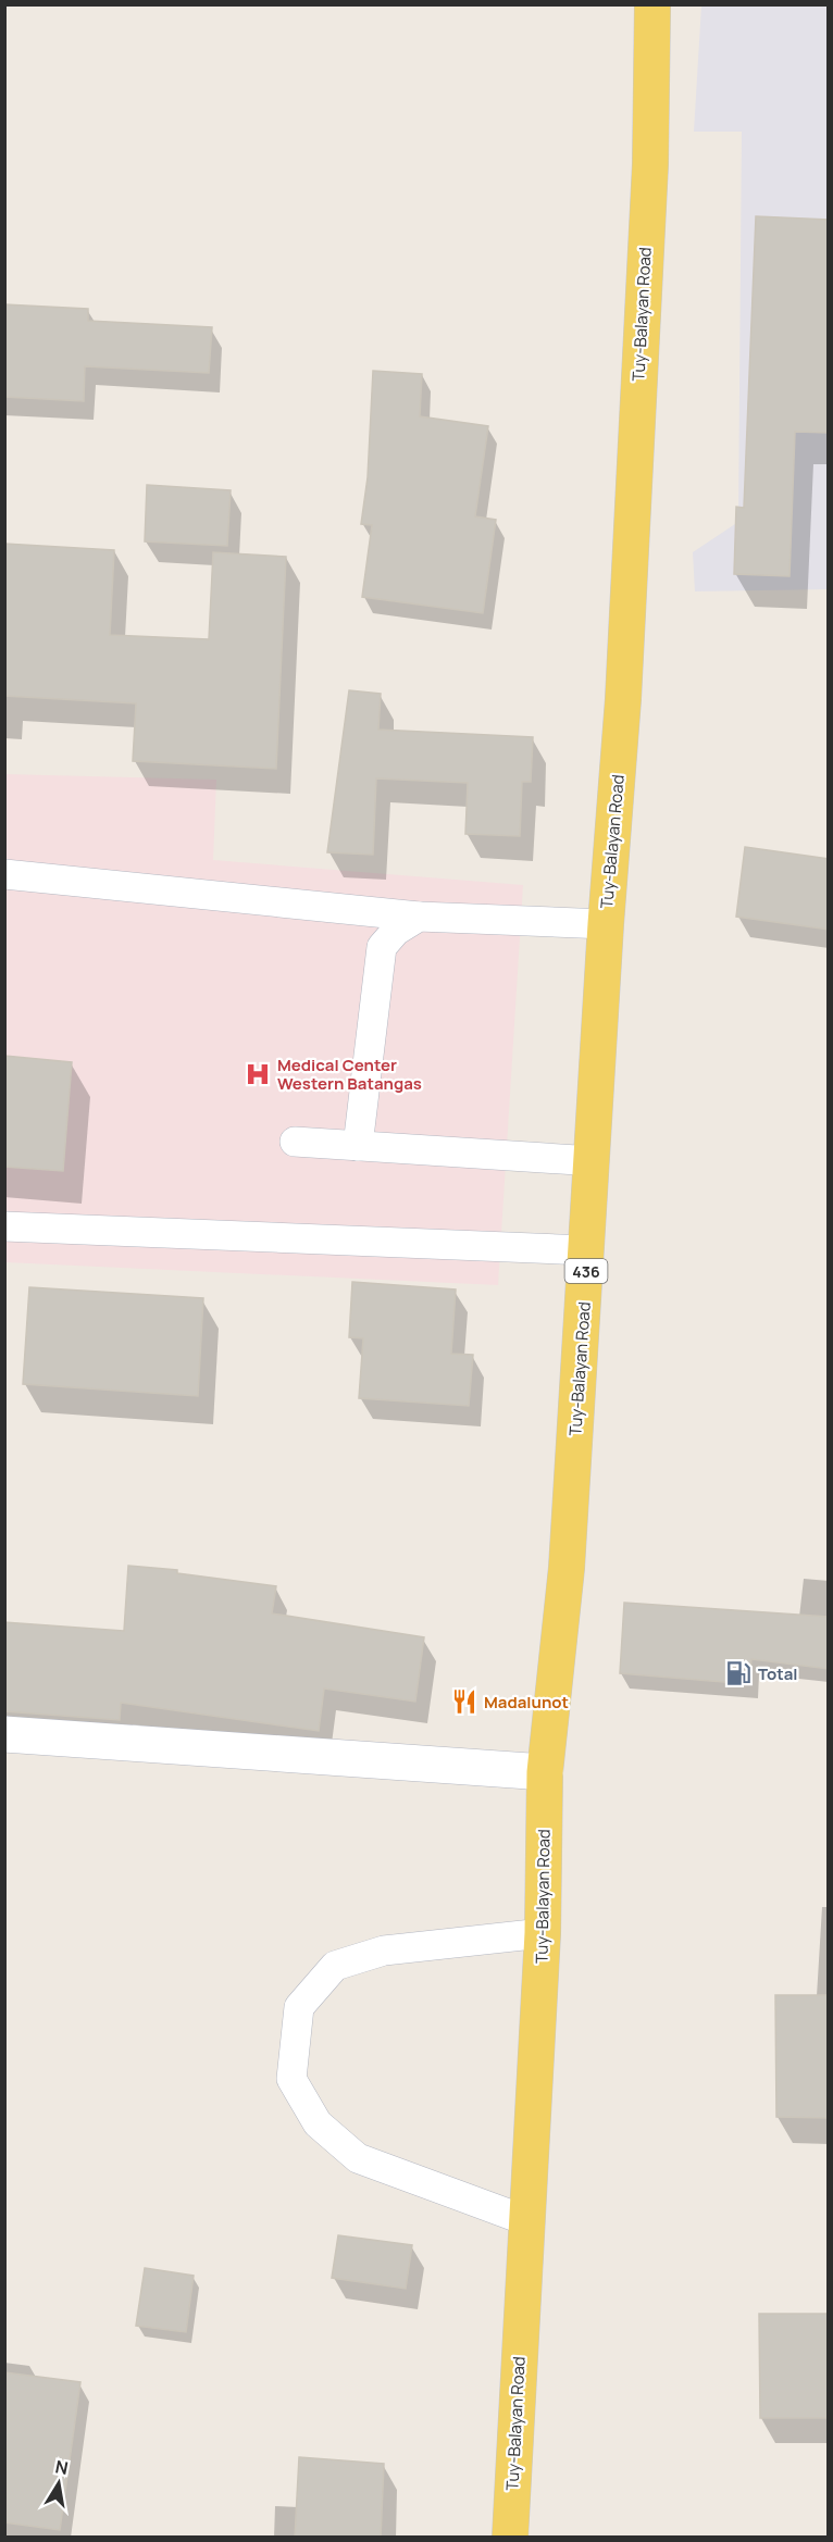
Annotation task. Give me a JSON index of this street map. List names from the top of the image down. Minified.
{"streets":{"main road":["Tuy-Balayan Road","436"]},"places":{"hospital":["Medical Center Western Batangas"],"fuel station":["Total"],"restaurant":["Madalunot"]},"north":"top"}
